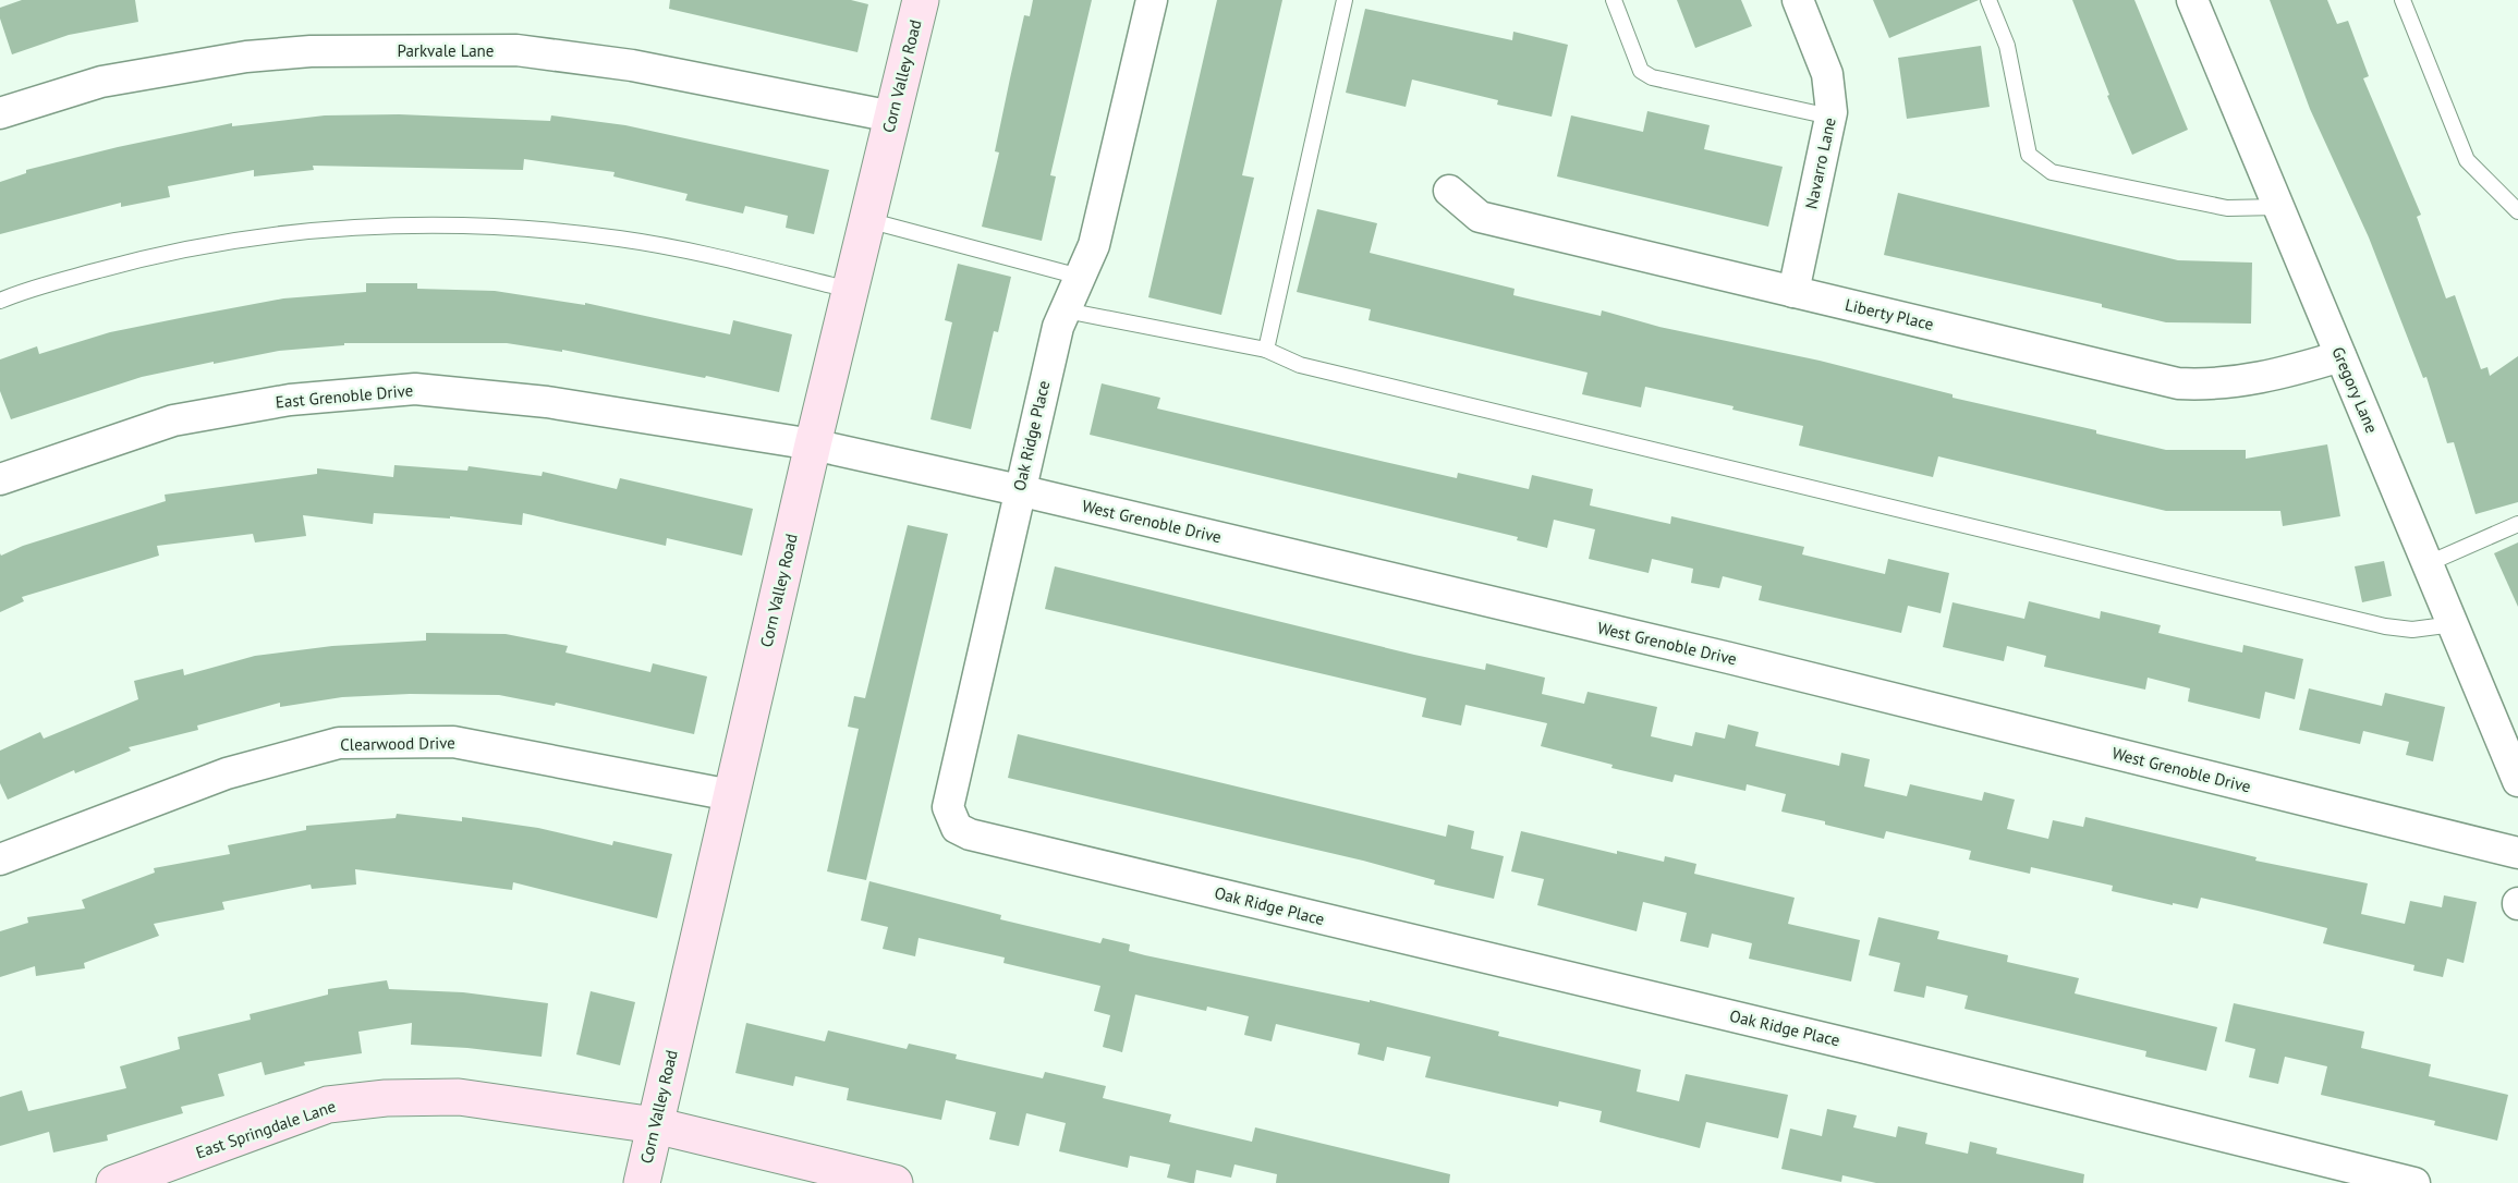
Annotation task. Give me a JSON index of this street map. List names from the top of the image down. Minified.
{"streets":{"main road":["Corn Valley Road","East Springdale Lane"],"street":["Parkvale Lane","Navarro Lane","Liberty Place","Gregory Lane","East Grenoble Drive","Oak Ridge Place","West Grenoble Drive","Clearwood Drive"]},"crossings":[["Parkvale Lane","Corn Valley Road"],["Corn Valley Road","East Grenoble Drive"],["Corn Valley Road","West Grenoble Drive"],["Corn Valley Road","Clearwood Drive"],["Corn Valley Road","East Springdale Lane"],["Navarro Lane","Liberty Place"],["Liberty Place","Gregory Lane"],["East Grenoble Drive","West Grenoble Drive"],["Oak Ridge Place","West Grenoble Drive"]]}
